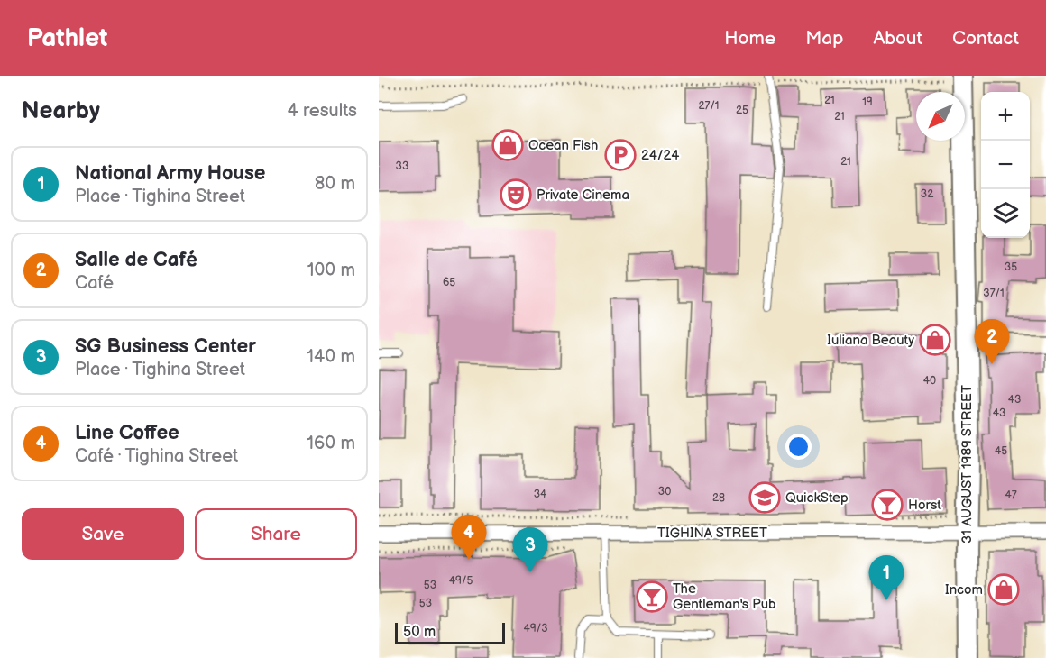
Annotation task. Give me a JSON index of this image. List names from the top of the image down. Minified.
{"streets":{"street":["31 AUGUST 1989 STREET","TIGHINA STREET"]},"crossings":[["31 AUGUST 1989 STREET","TIGHINA STREET"]],"places":{"shop":["Ocean Fish","Iuliana Beauty","Incom"],"parking":["24/24"],"theatre":["Private Cinema"],"school or university":["QuickStep"],"bar":["Horst","The Gentleman's Pub"]},"house_numbers":["21","19","27/1","25","21","21","33","32","35","65","37/1","40","43","43","45","30","34","47","28","49/5","53","53","49/3"],"scale_bar":"50 m","north":"bottom left","page":{"header":"Pathlet","nav":["Home","Map","About","Contact"],"heading":["Nearby","4 results"],"map_buttons":["+","−"],"list":[{"mark":"1","name":"National Army House","note":"Place · Tighina Street","value":"80 m"},{"mark":"2","name":"Salle de Café","note":"Café","value":"100 m"},{"mark":"3","name":"SG Business Center","note":"Place · Tighina Street","value":"140 m"},{"mark":"4","name":"Line Coffee","note":"Café · Tighina Street","value":"160 m"}],"pins":["2","4","3","1"],"buttons":["Save","Share"],"scale":"50 m"}}
